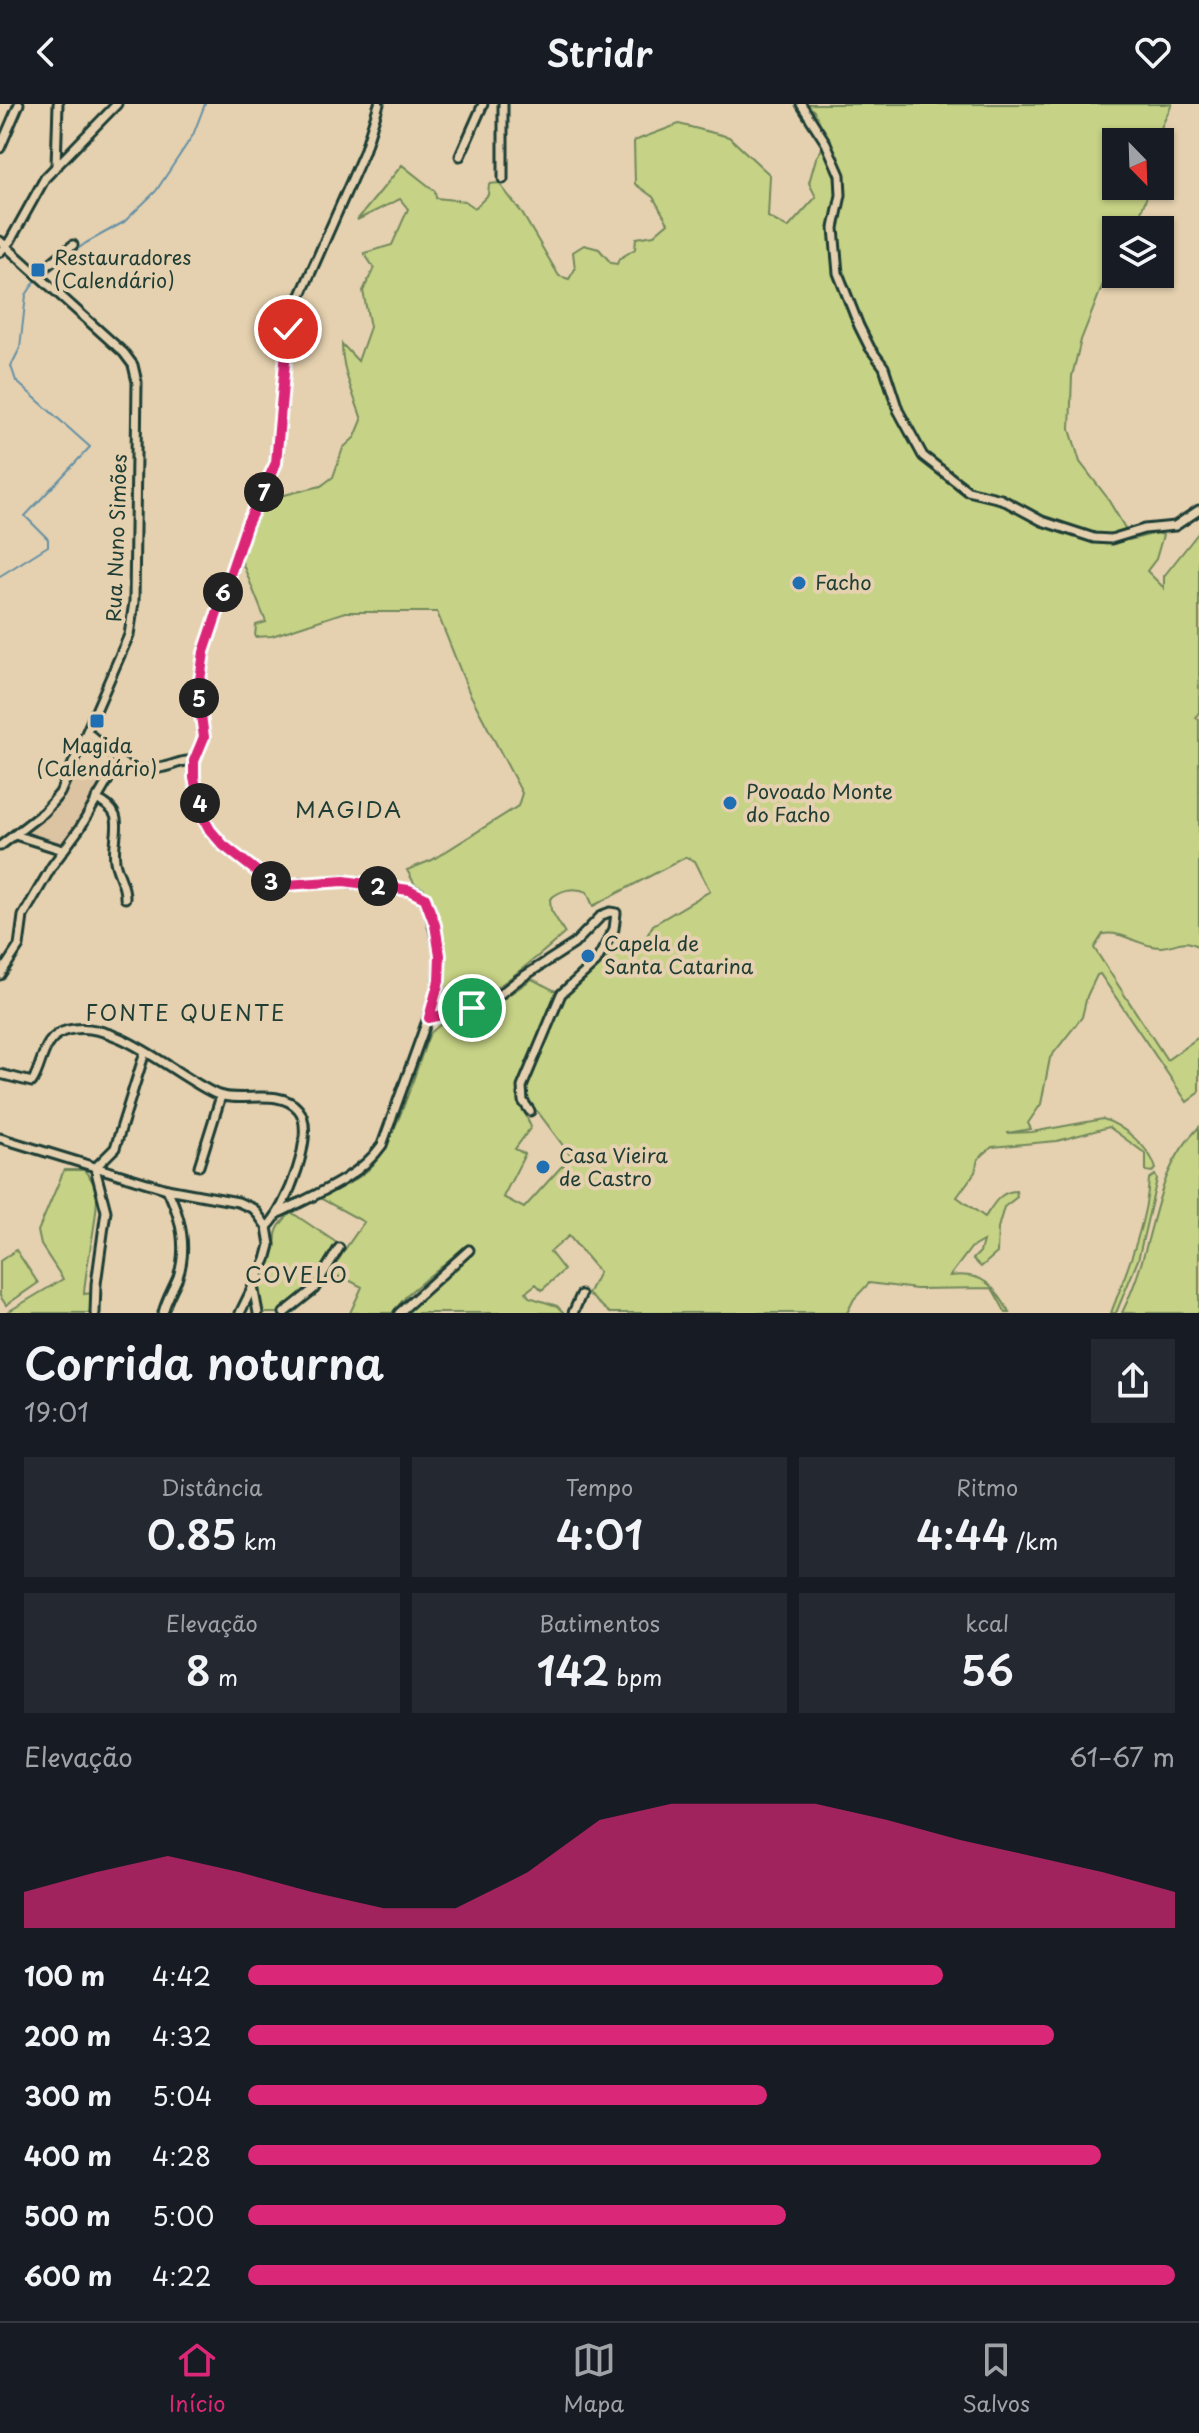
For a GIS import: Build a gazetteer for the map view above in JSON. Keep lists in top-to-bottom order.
{
  "streets": {
    "street": ["Rua Nuno Simões"]
  },
  "districts": ["MAGIDA", "FONTE QUENTE", "COVELO"],
  "places": {
    "transit": ["Restauradores (Calendário)", "Magida (Calendário)"],
    "other": [
      "Facho",
      "Povoado Monte do Facho",
      "Capela de Santa Catarina",
      "Casa Vieira de Castro"
    ]
  },
  "north": "bottom right",
  "page": {
    "header": "Stridr",
    "pins": [
      "7",
      "6",
      "5",
      "4",
      "3",
      "2"
    ],
    "heading": ["Corrida noturna", "19:01"],
    "stats": [
      ["Distância", "0.85 km"],
      ["Tempo", "4:01"],
      ["Ritmo", "4:44 /km"],
      ["Elevação", "8 m"],
      ["Batimentos", "142 bpm"],
      ["kcal", "56"]
    ],
    "chart": ["Elevação", "61–67 m"],
    "list": [
      {
        "name": "100 m",
        "note": "4:42"
      },
      {
        "name": "200 m",
        "note": "4:32"
      },
      {
        "name": "300 m",
        "note": "5:04"
      },
      {
        "name": "400 m",
        "note": "4:28"
      },
      {
        "name": "500 m",
        "note": "5:00"
      },
      {
        "name": "600 m",
        "note": "4:22"
      }
    ],
    "tabs": ["Início", "Mapa", "Salvos"]
  }
}
